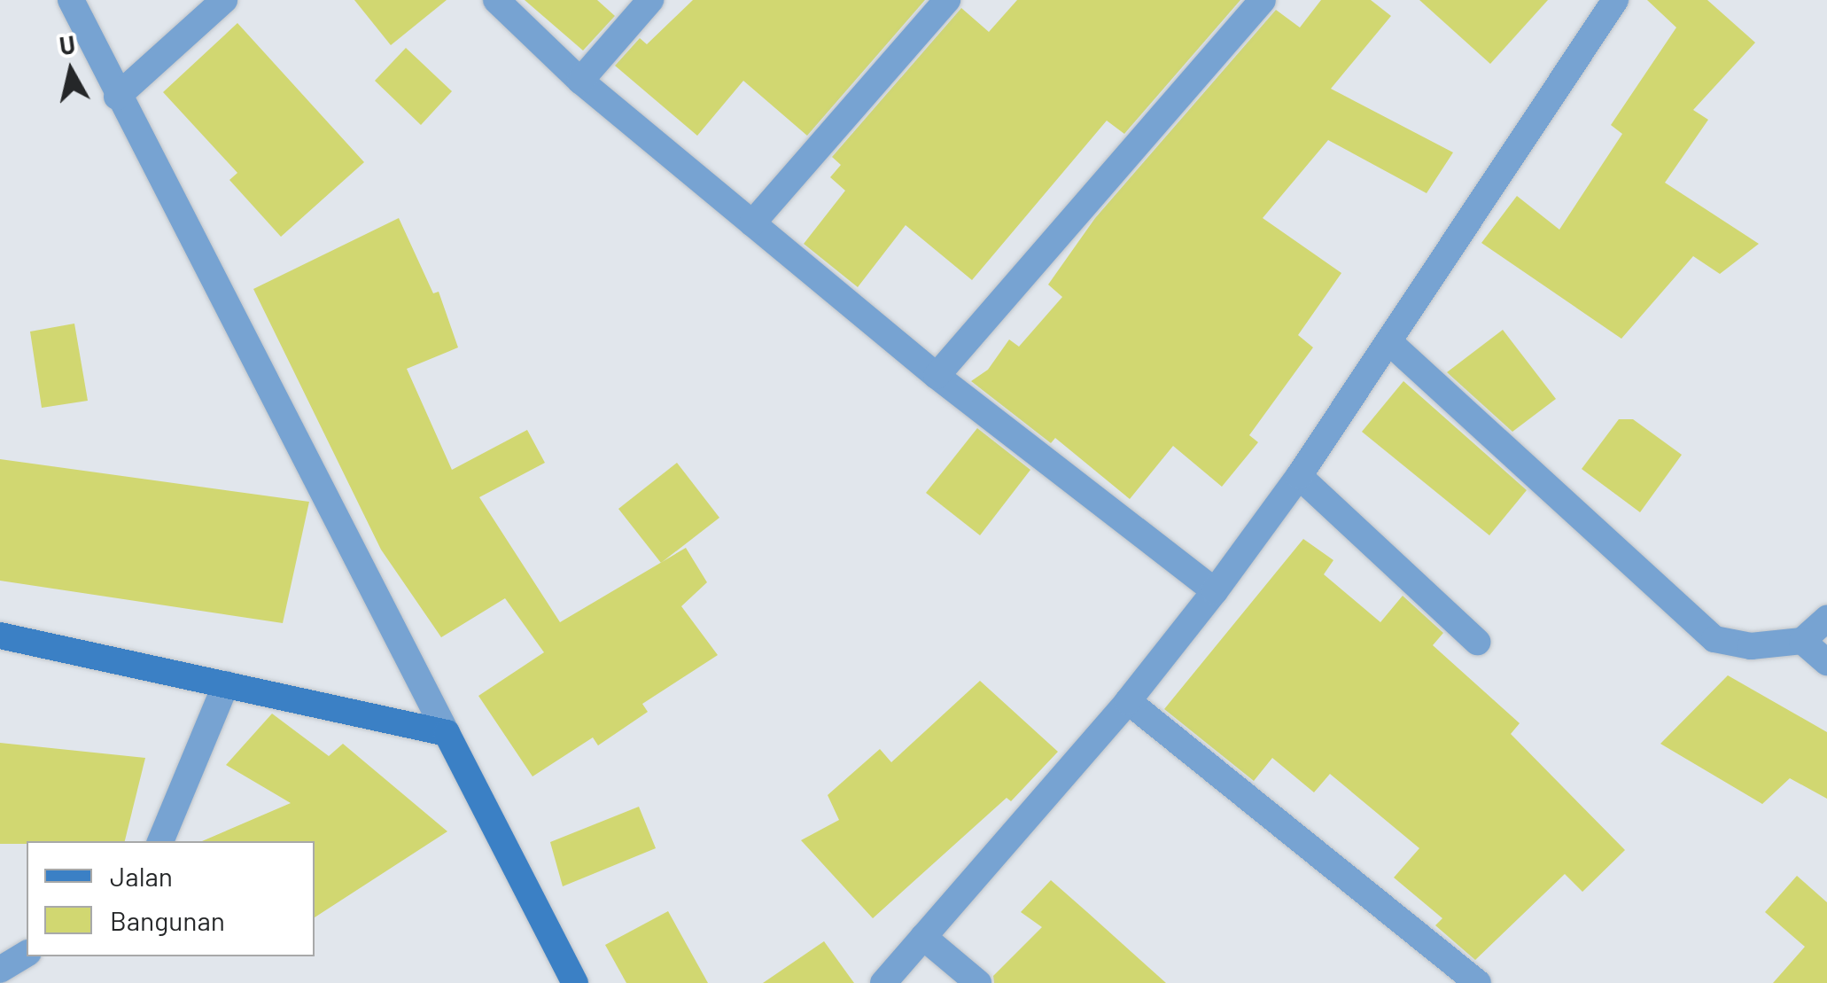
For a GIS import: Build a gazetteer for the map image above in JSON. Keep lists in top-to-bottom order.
{
  "legend": ["Jalan", "Bangunan"],
  "north": "top"
}
